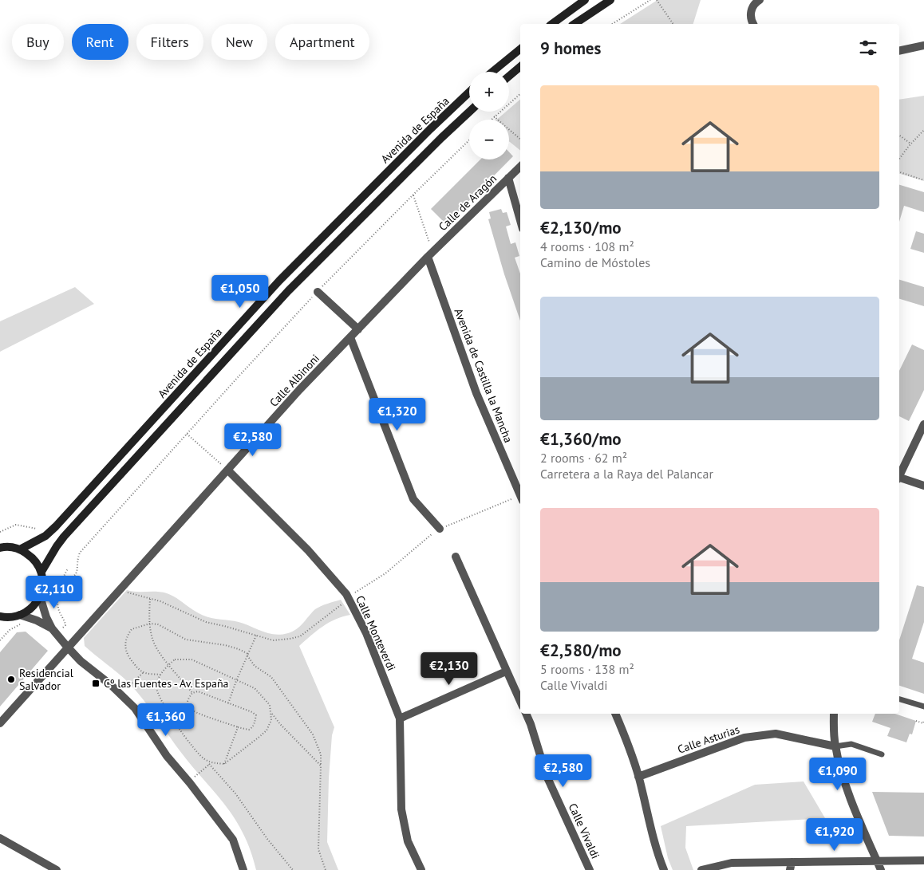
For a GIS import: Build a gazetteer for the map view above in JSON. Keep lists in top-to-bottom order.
{
  "streets": {
    "main road": ["Avenida de España"],
    "street": [
      "Calle de Aragón",
      "Avenida de Castilla la Mancha",
      "Calle Albinoni",
      "Calle Monteverdi",
      "Calle Asturias",
      "Calle Vivaldi"
    ]
  },
  "crossings": [
    ["Calle de Aragón", "Avenida de Castilla la Mancha"],
    ["Calle de Aragón", "Calle Albinoni"],
    ["Avenida de Castilla la Mancha", "Calle Albinoni"],
    ["Calle Albinoni", "Calle Monteverdi"]
  ],
  "places": {
    "other": ["Residencial Salvador"],
    "transit": ["Cº las Fuentes - Av. España"]
  },
  "page": {
    "chip": [
      "Buy",
      "Rent",
      "Filters",
      "New",
      "Apartment"
    ],
    "heading": "9 homes",
    "map_buttons": ["+", "−"],
    "list": [
      {
        "name": "€2,130/mo",
        "note": "4 rooms · 108 m² · Camino de Móstoles"
      },
      {
        "name": "€1,360/mo",
        "note": "2 rooms · 62 m² · Carretera a la Raya del Palancar"
      },
      {
        "name": "€2,580/mo",
        "note": "5 rooms · 138 m² · Calle Vivaldi"
      }
    ],
    "price": [
      "€1,050",
      "€1,320",
      "€2,580",
      "€2,110",
      "€2,130",
      "€1,360",
      "€2,580",
      "€1,090",
      "€1,920"
    ]
  }
}
